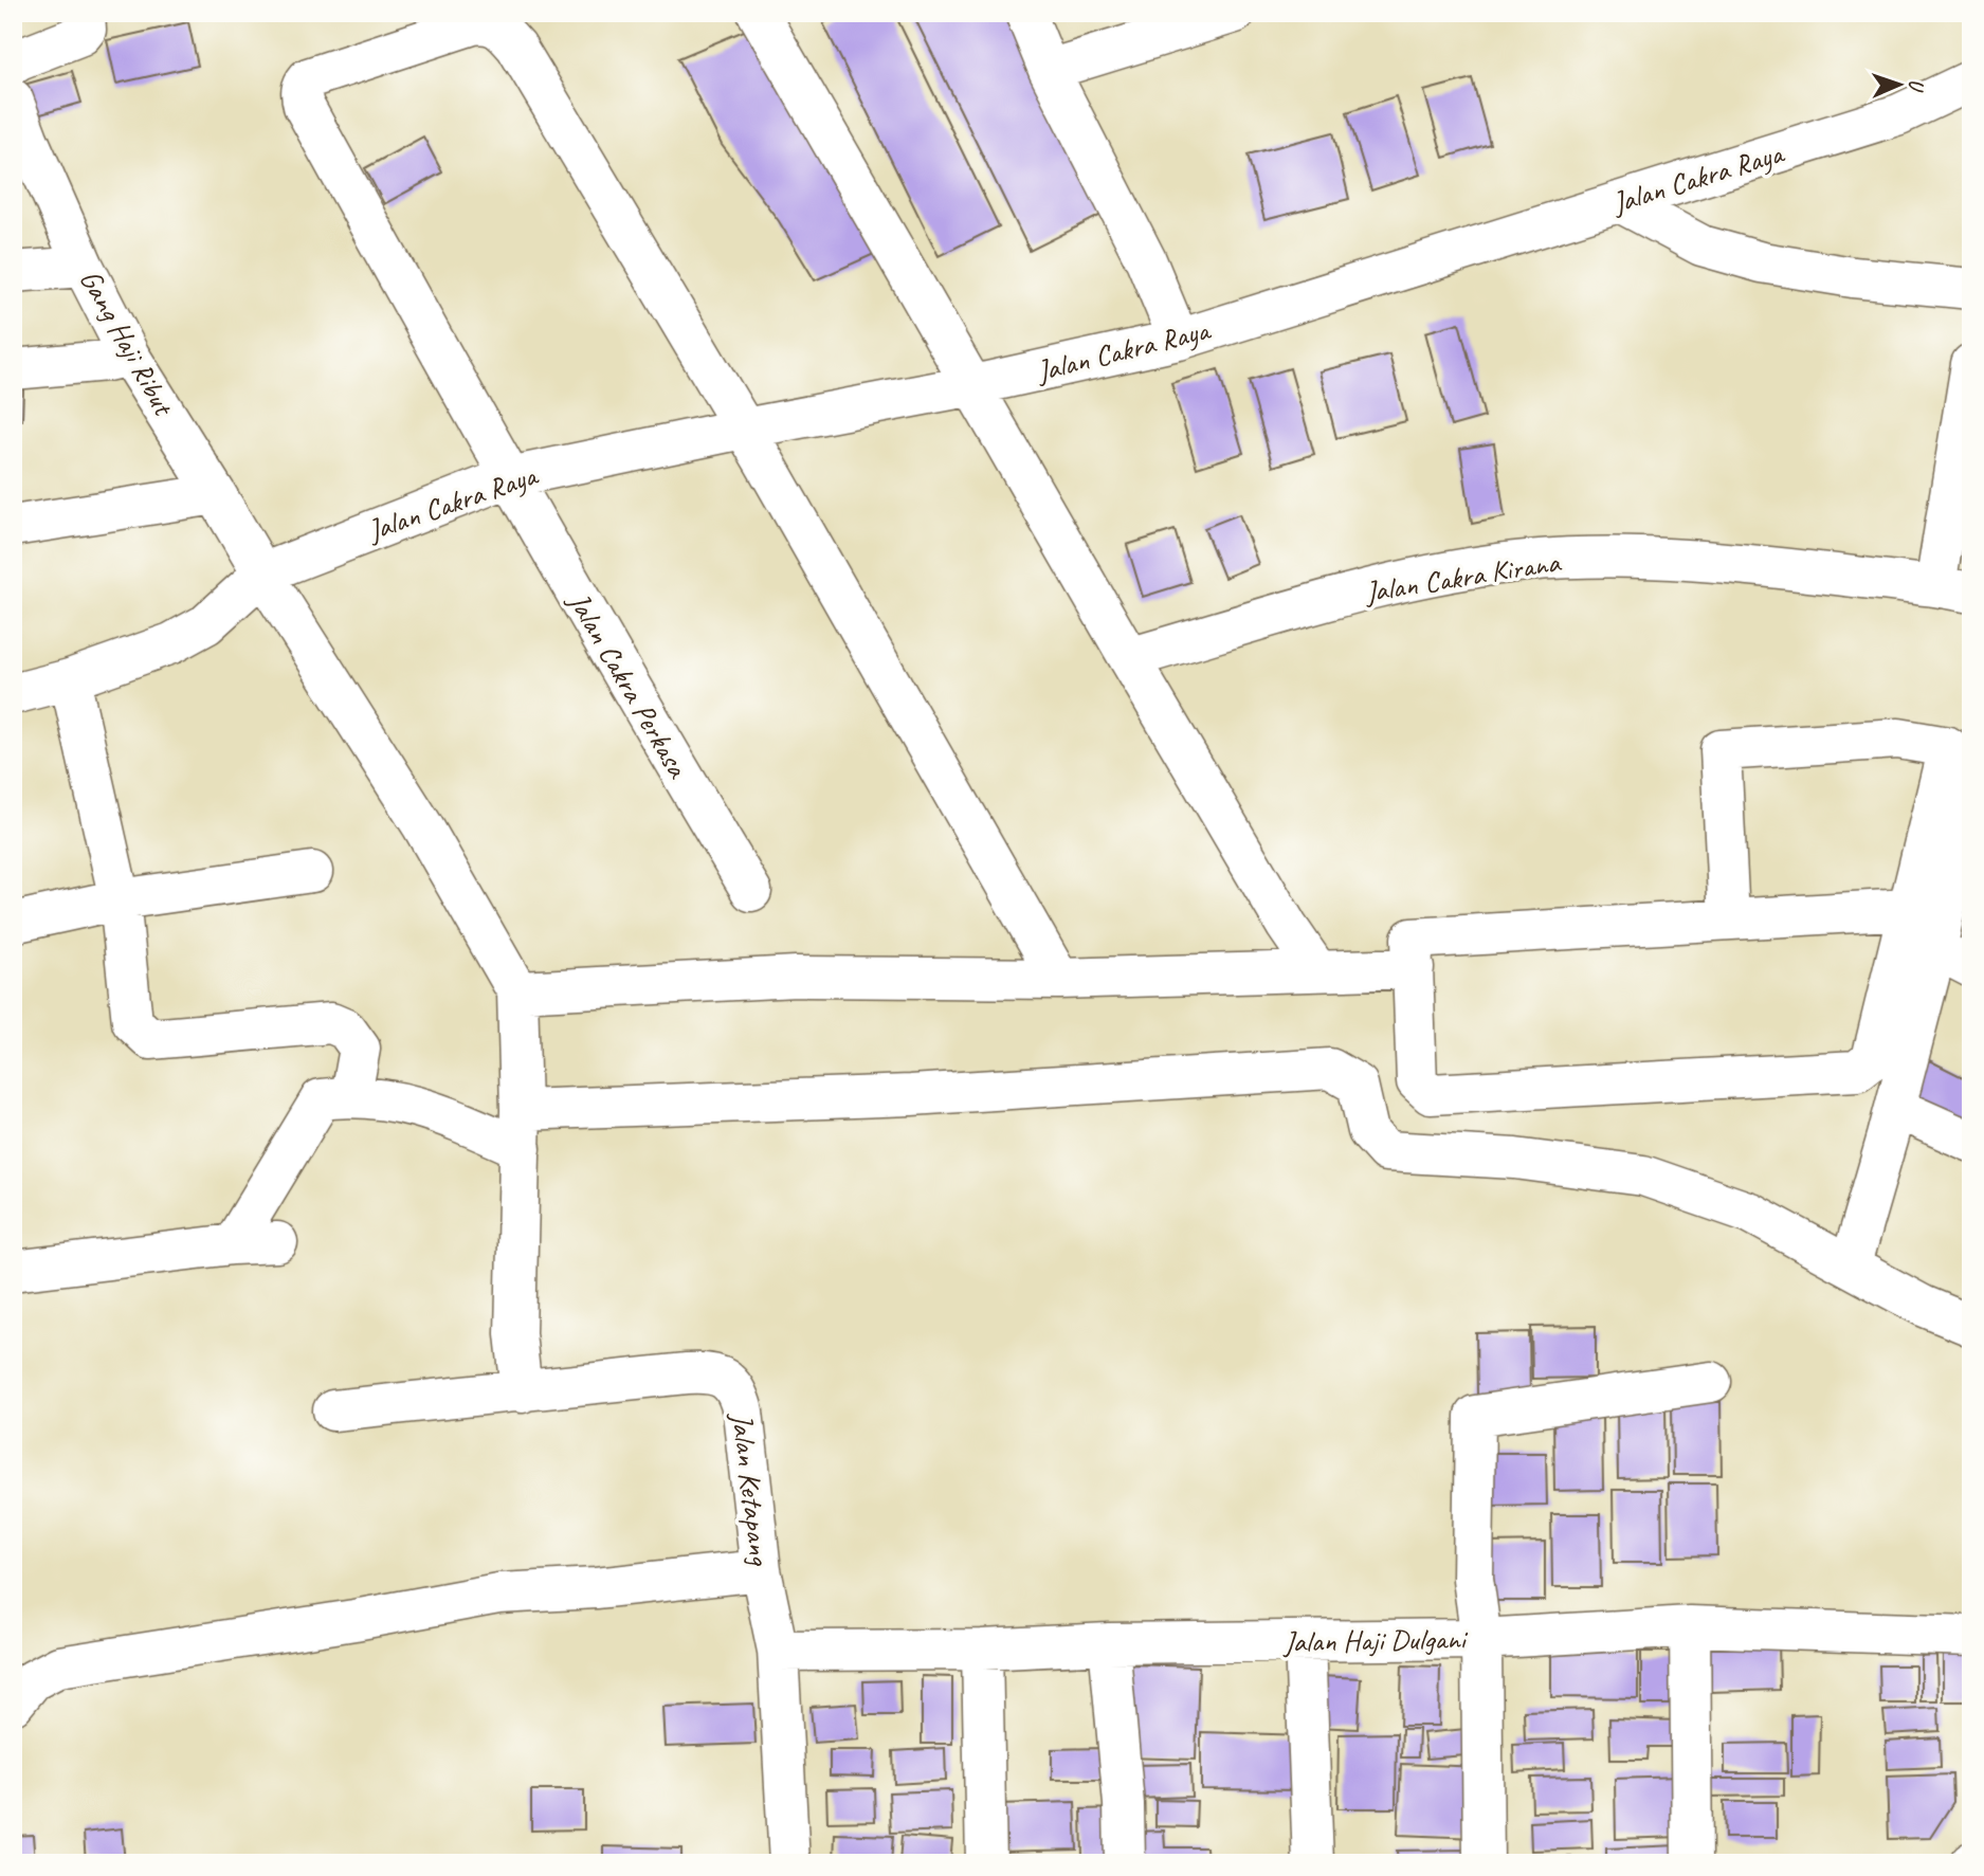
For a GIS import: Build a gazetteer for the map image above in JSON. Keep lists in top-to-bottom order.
{
  "streets": {
    "street": [
      "Jalan Cakra Raya",
      "Gang Haji Ribut",
      "Jalan Cakra Kirana",
      "Jalan Cakra Perkasa",
      "Jalan Ketapang",
      "Jalan Haji Dulgani"
    ]
  },
  "crossings": [
    ["Jalan Cakra Raya", "Gang Haji Ribut"],
    ["Jalan Cakra Raya", "Jalan Cakra Perkasa"],
    ["Jalan Ketapang", "Jalan Haji Dulgani"]
  ],
  "north": "right"
}
